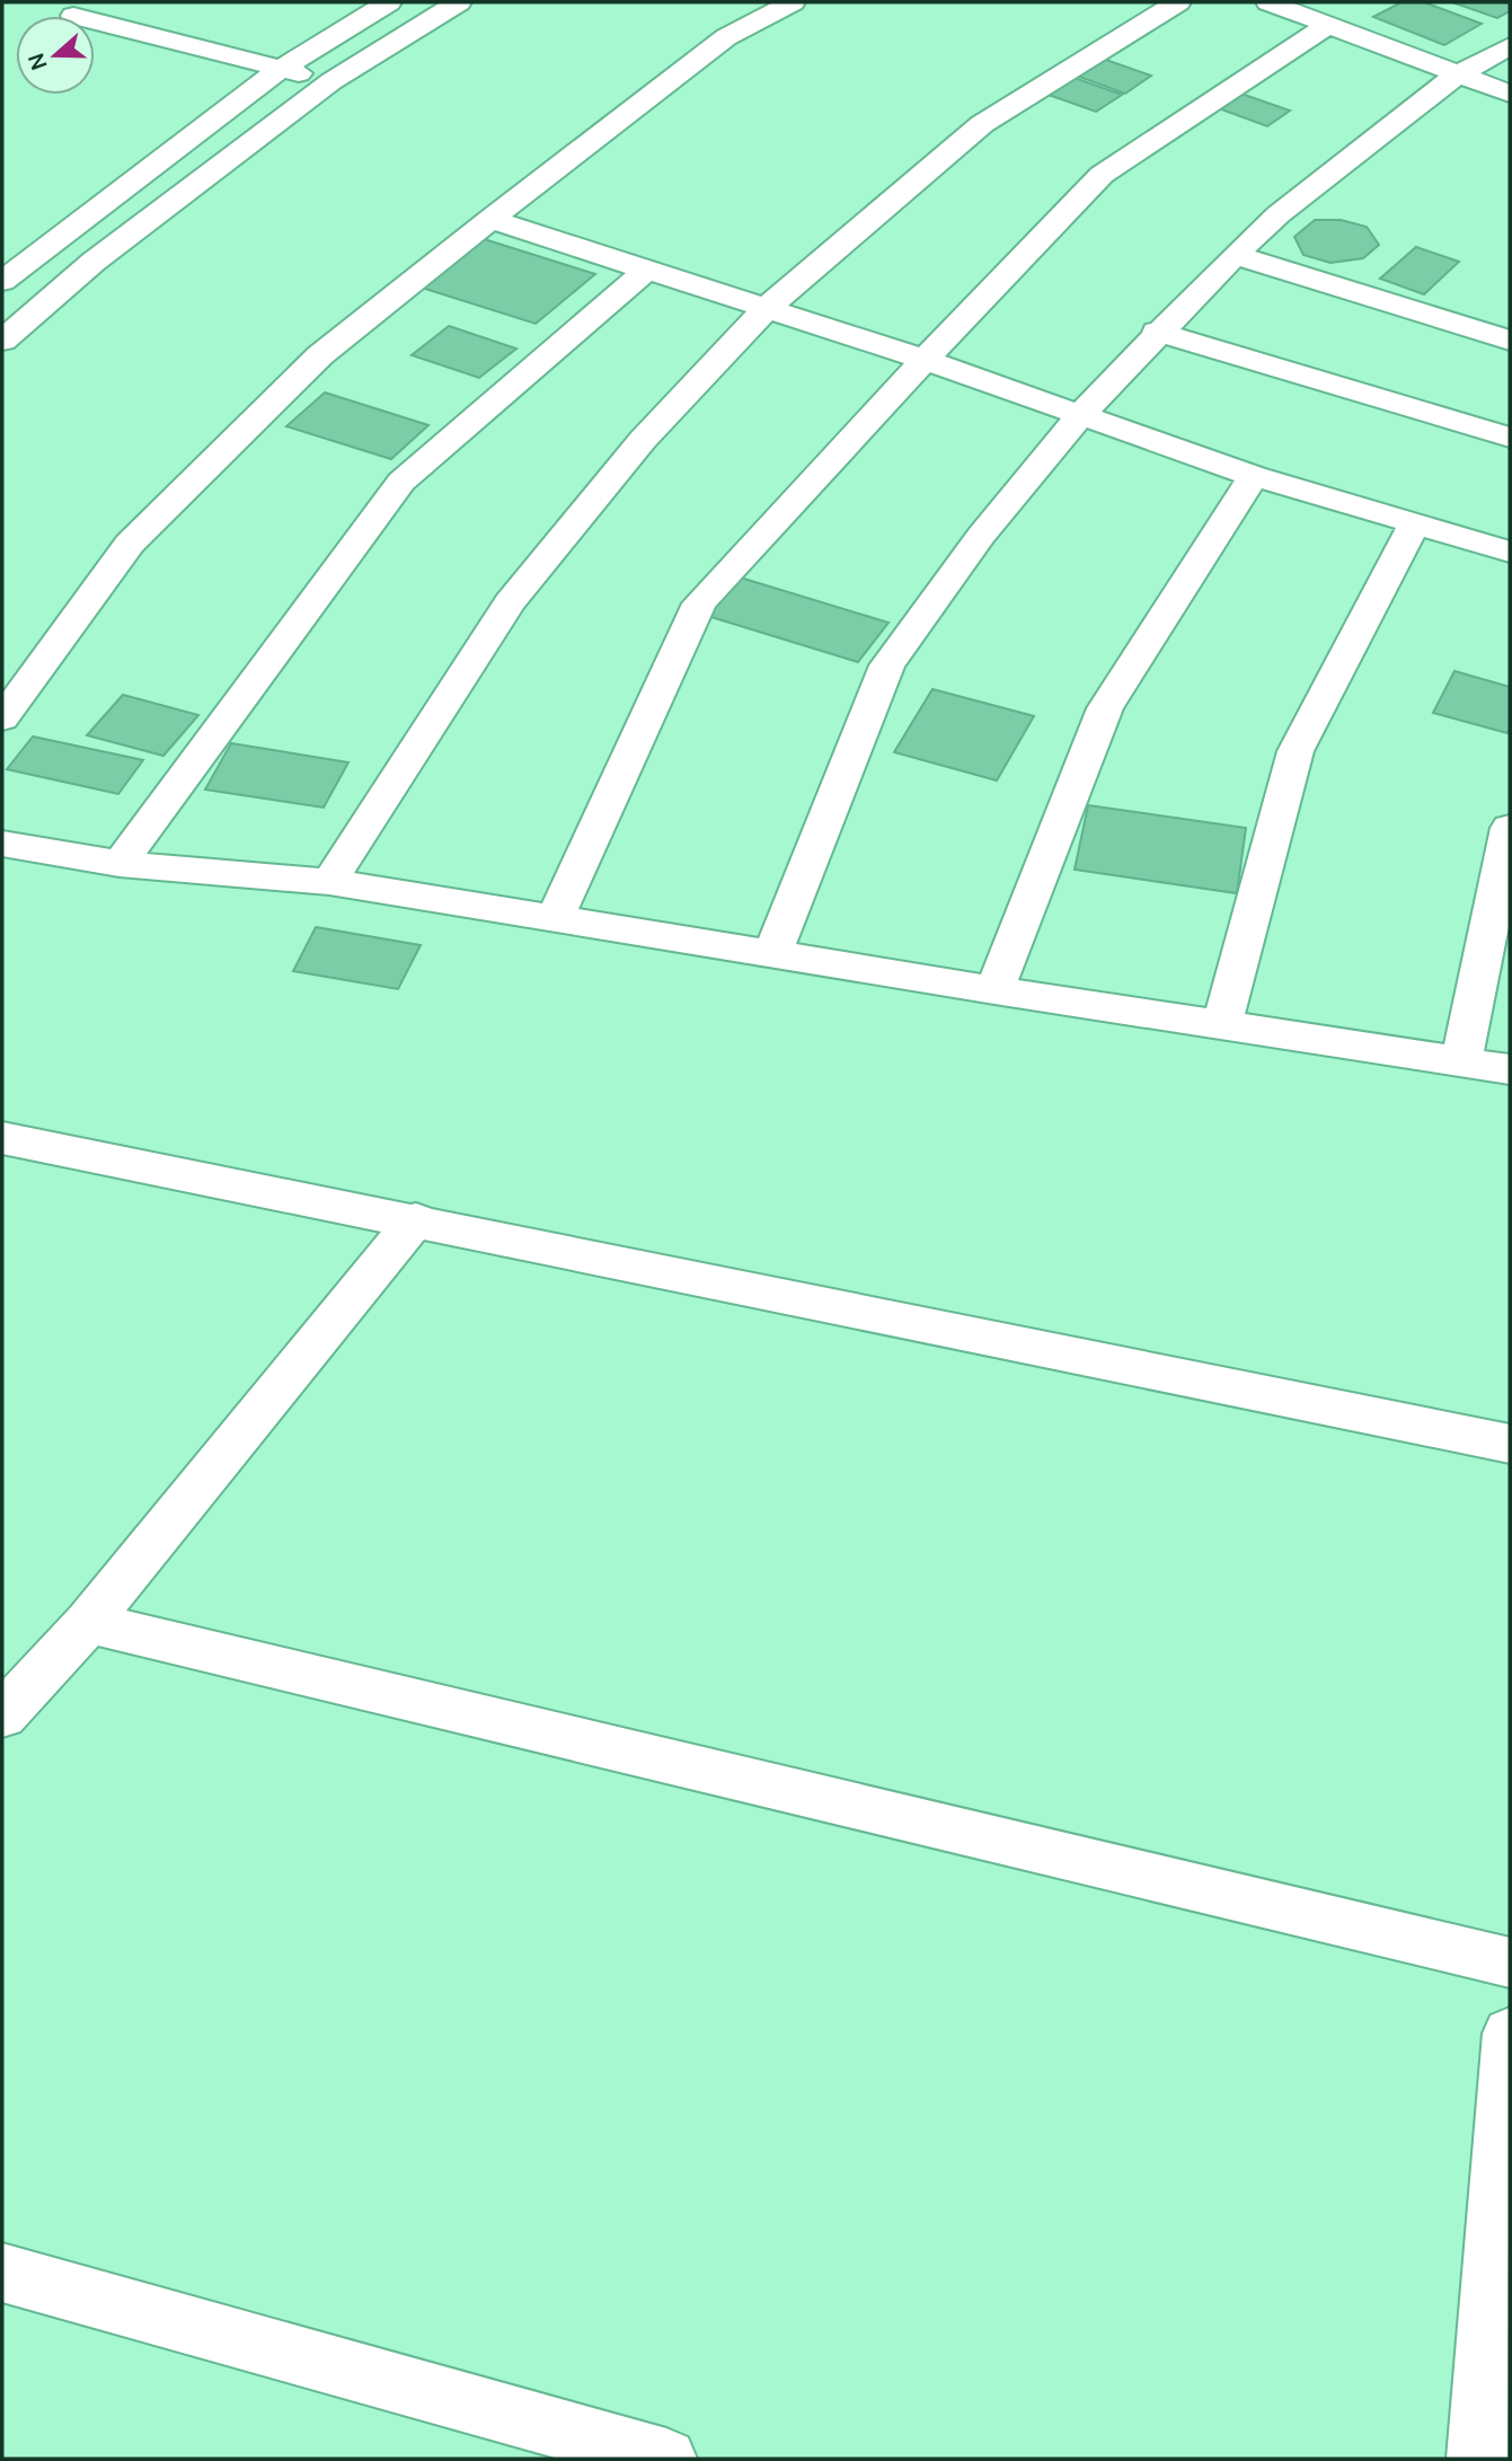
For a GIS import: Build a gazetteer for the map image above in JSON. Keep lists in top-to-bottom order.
{
  "north": "left"
}
